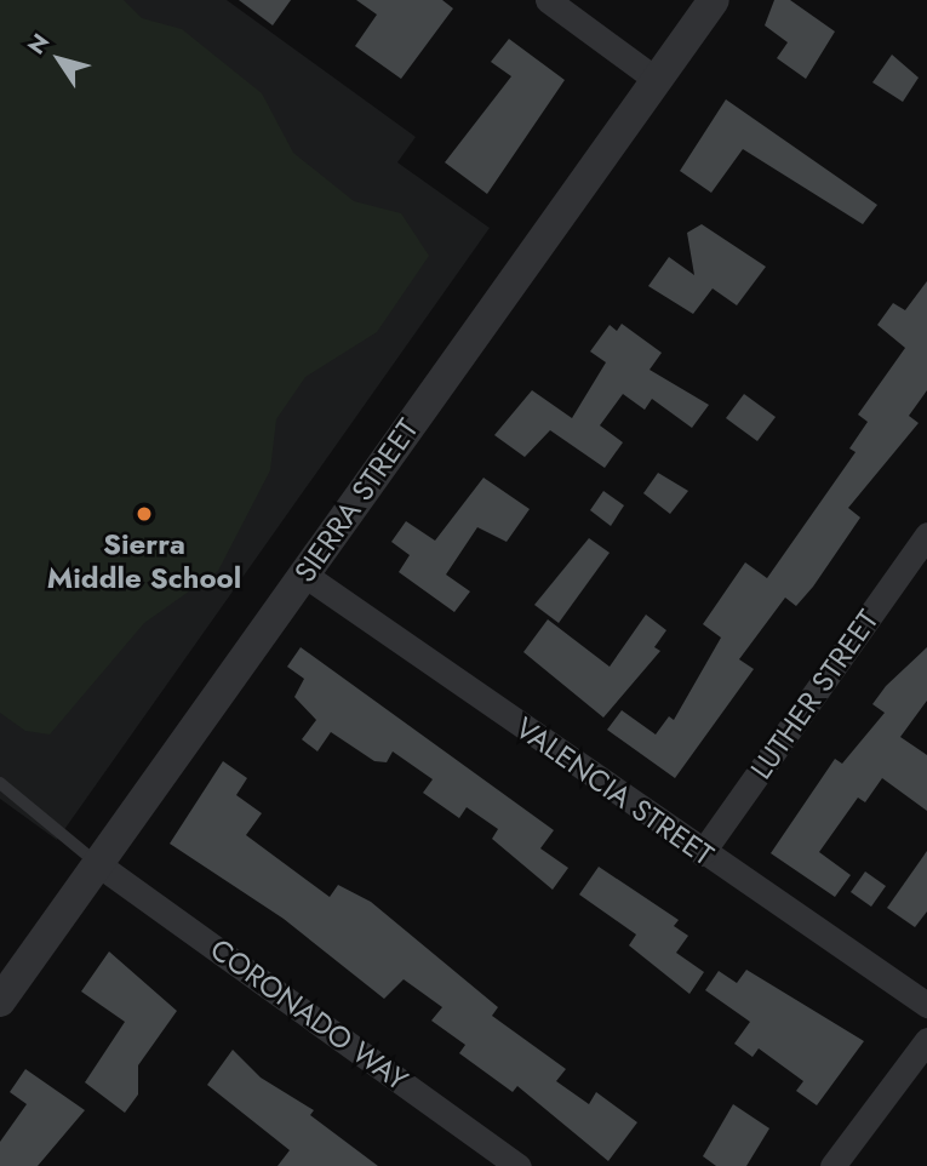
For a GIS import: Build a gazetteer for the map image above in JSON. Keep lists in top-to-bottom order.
{
  "streets": {
    "street": [
      "SIERRA STREET",
      "LUTHER STREET",
      "VALENCIA STREET",
      "CORONADO WAY"
    ]
  },
  "crossings": [
    ["SIERRA STREET", "VALENCIA STREET"],
    ["SIERRA STREET", "CORONADO WAY"],
    ["LUTHER STREET", "VALENCIA STREET"]
  ],
  "places": ["Sierra Middle School"],
  "north": "top left"
}
